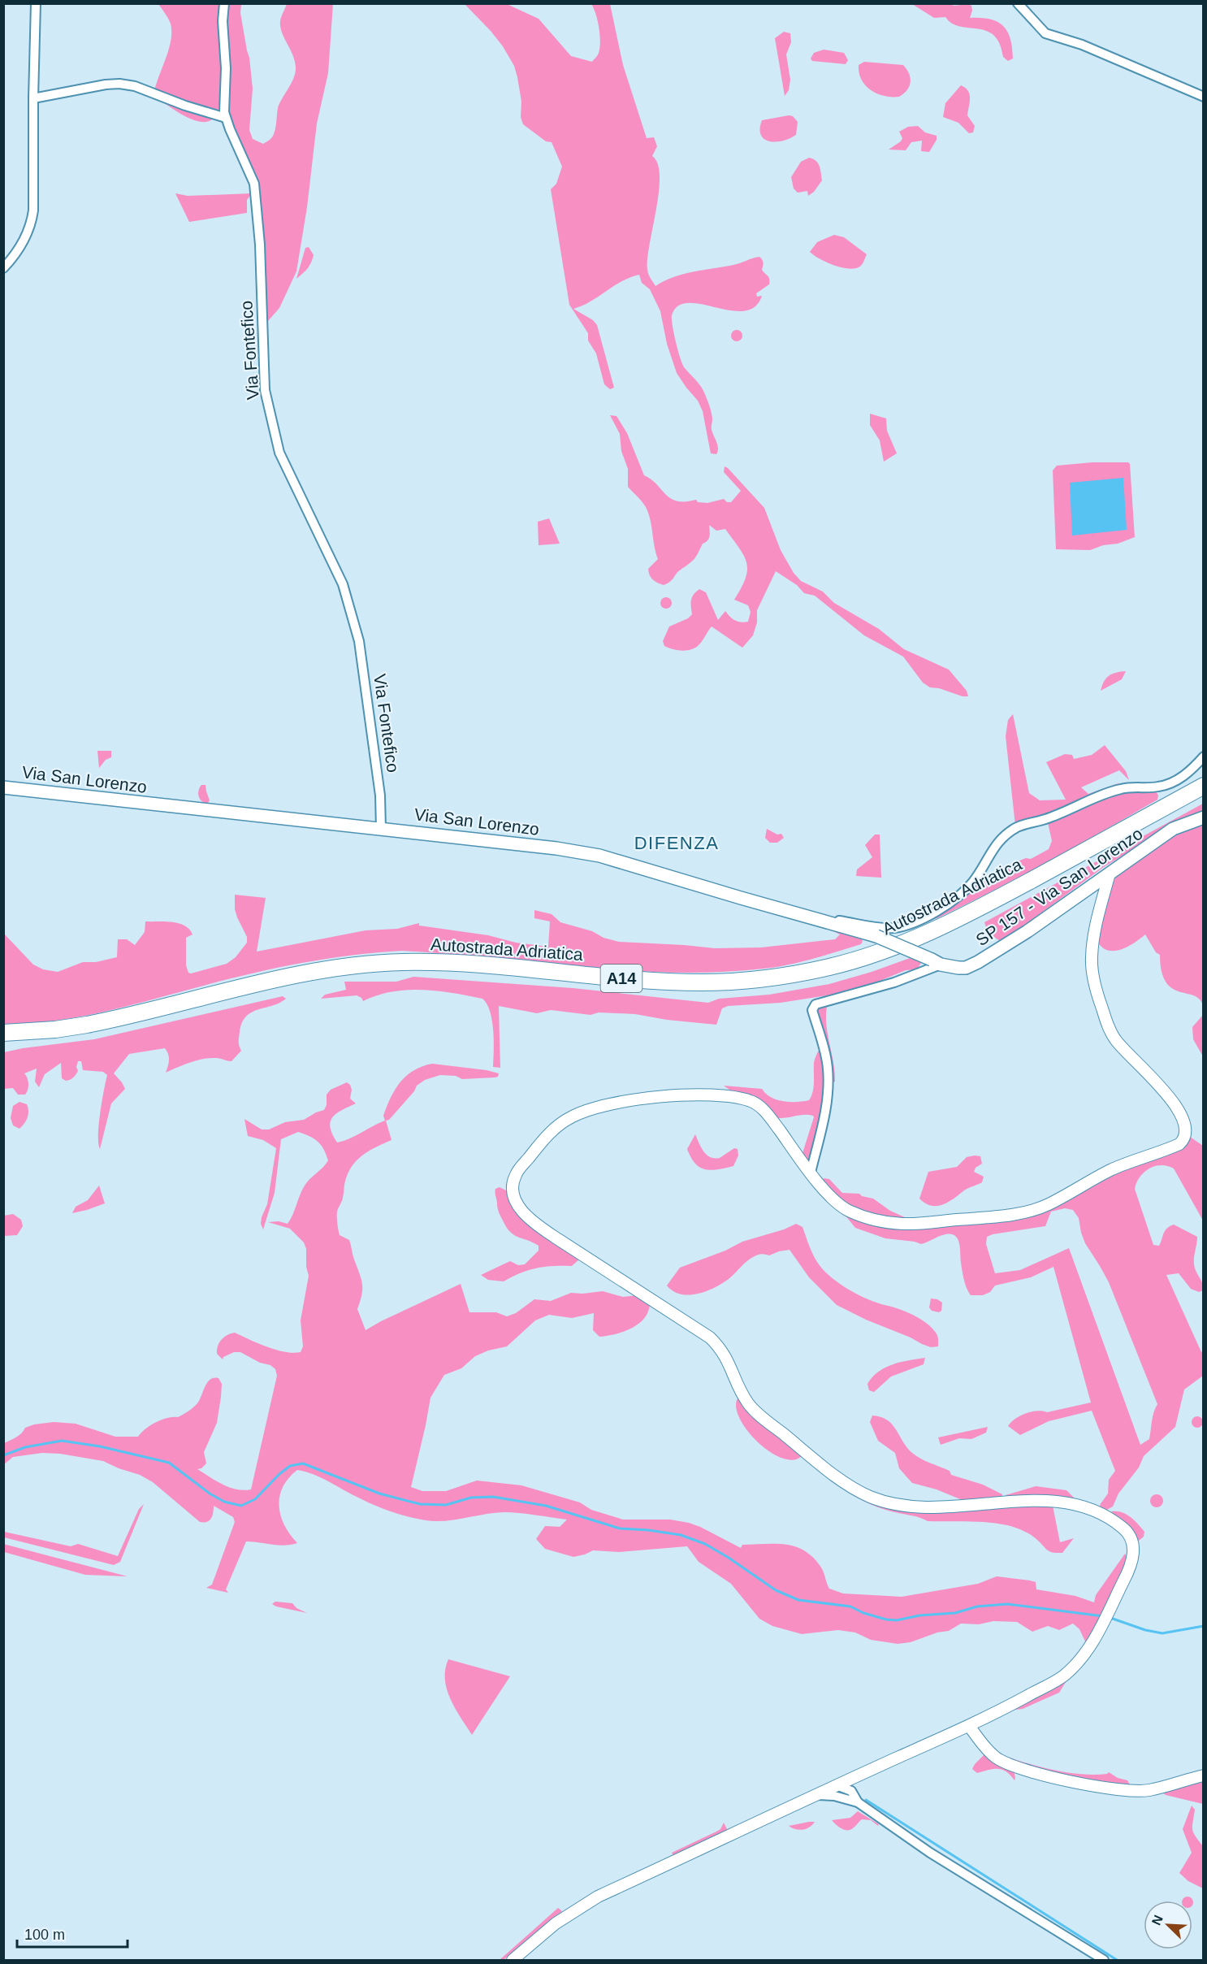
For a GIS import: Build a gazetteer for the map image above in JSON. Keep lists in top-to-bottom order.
{
  "streets": {
    "highway": ["Autostrada Adriatica", "A14"],
    "main road": ["Via San Lorenzo", "SP 157 - Via San Lorenzo"],
    "street": ["Via Fontefico"]
  },
  "crossings": [
    ["Via Fontefico", "Via San Lorenzo"],
    ["Via San Lorenzo", "SP 157 - Via San Lorenzo"]
  ],
  "districts": ["DIFENZA"],
  "scale_bar": "100 m",
  "north": "top left"
}
